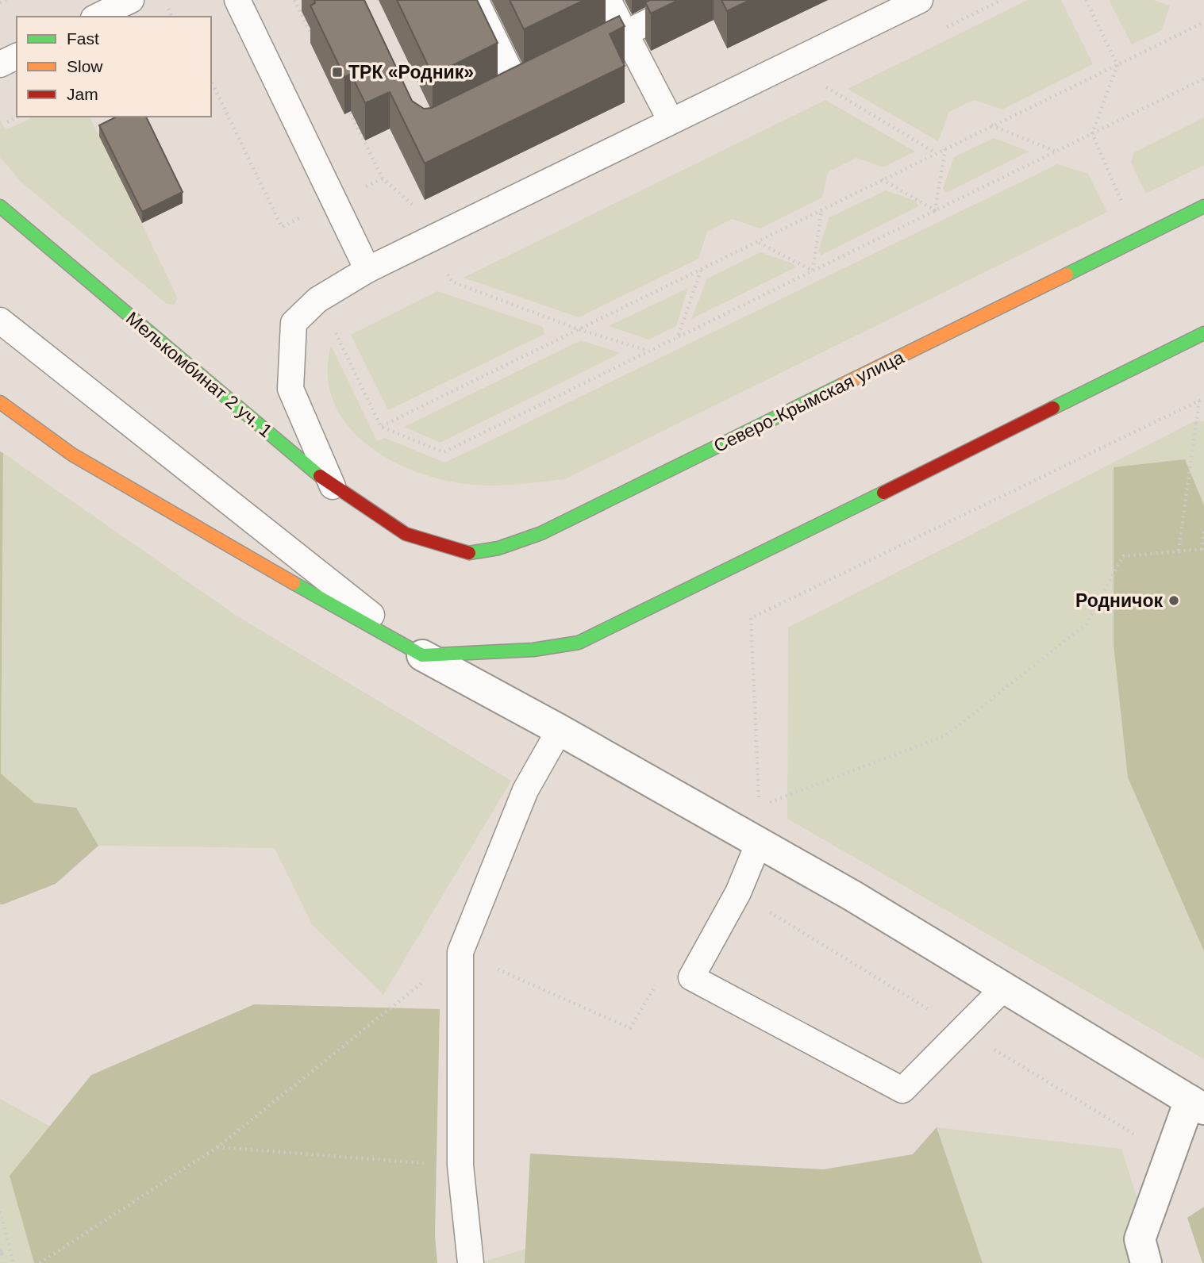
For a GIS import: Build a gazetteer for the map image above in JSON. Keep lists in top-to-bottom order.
{
  "streets": {
    "street": ["Мелькомбинат 2 уч. 1", "Северо-Крымская улица"]
  },
  "crossings": [
    ["Мелькомбинат 2 уч. 1", "Северо-Крымская улица"]
  ],
  "places": {
    "transit": ["ТРК «Родник»"],
    "other": ["Родничок"]
  },
  "legend": ["Fast", "Slow", "Jam"]
}
